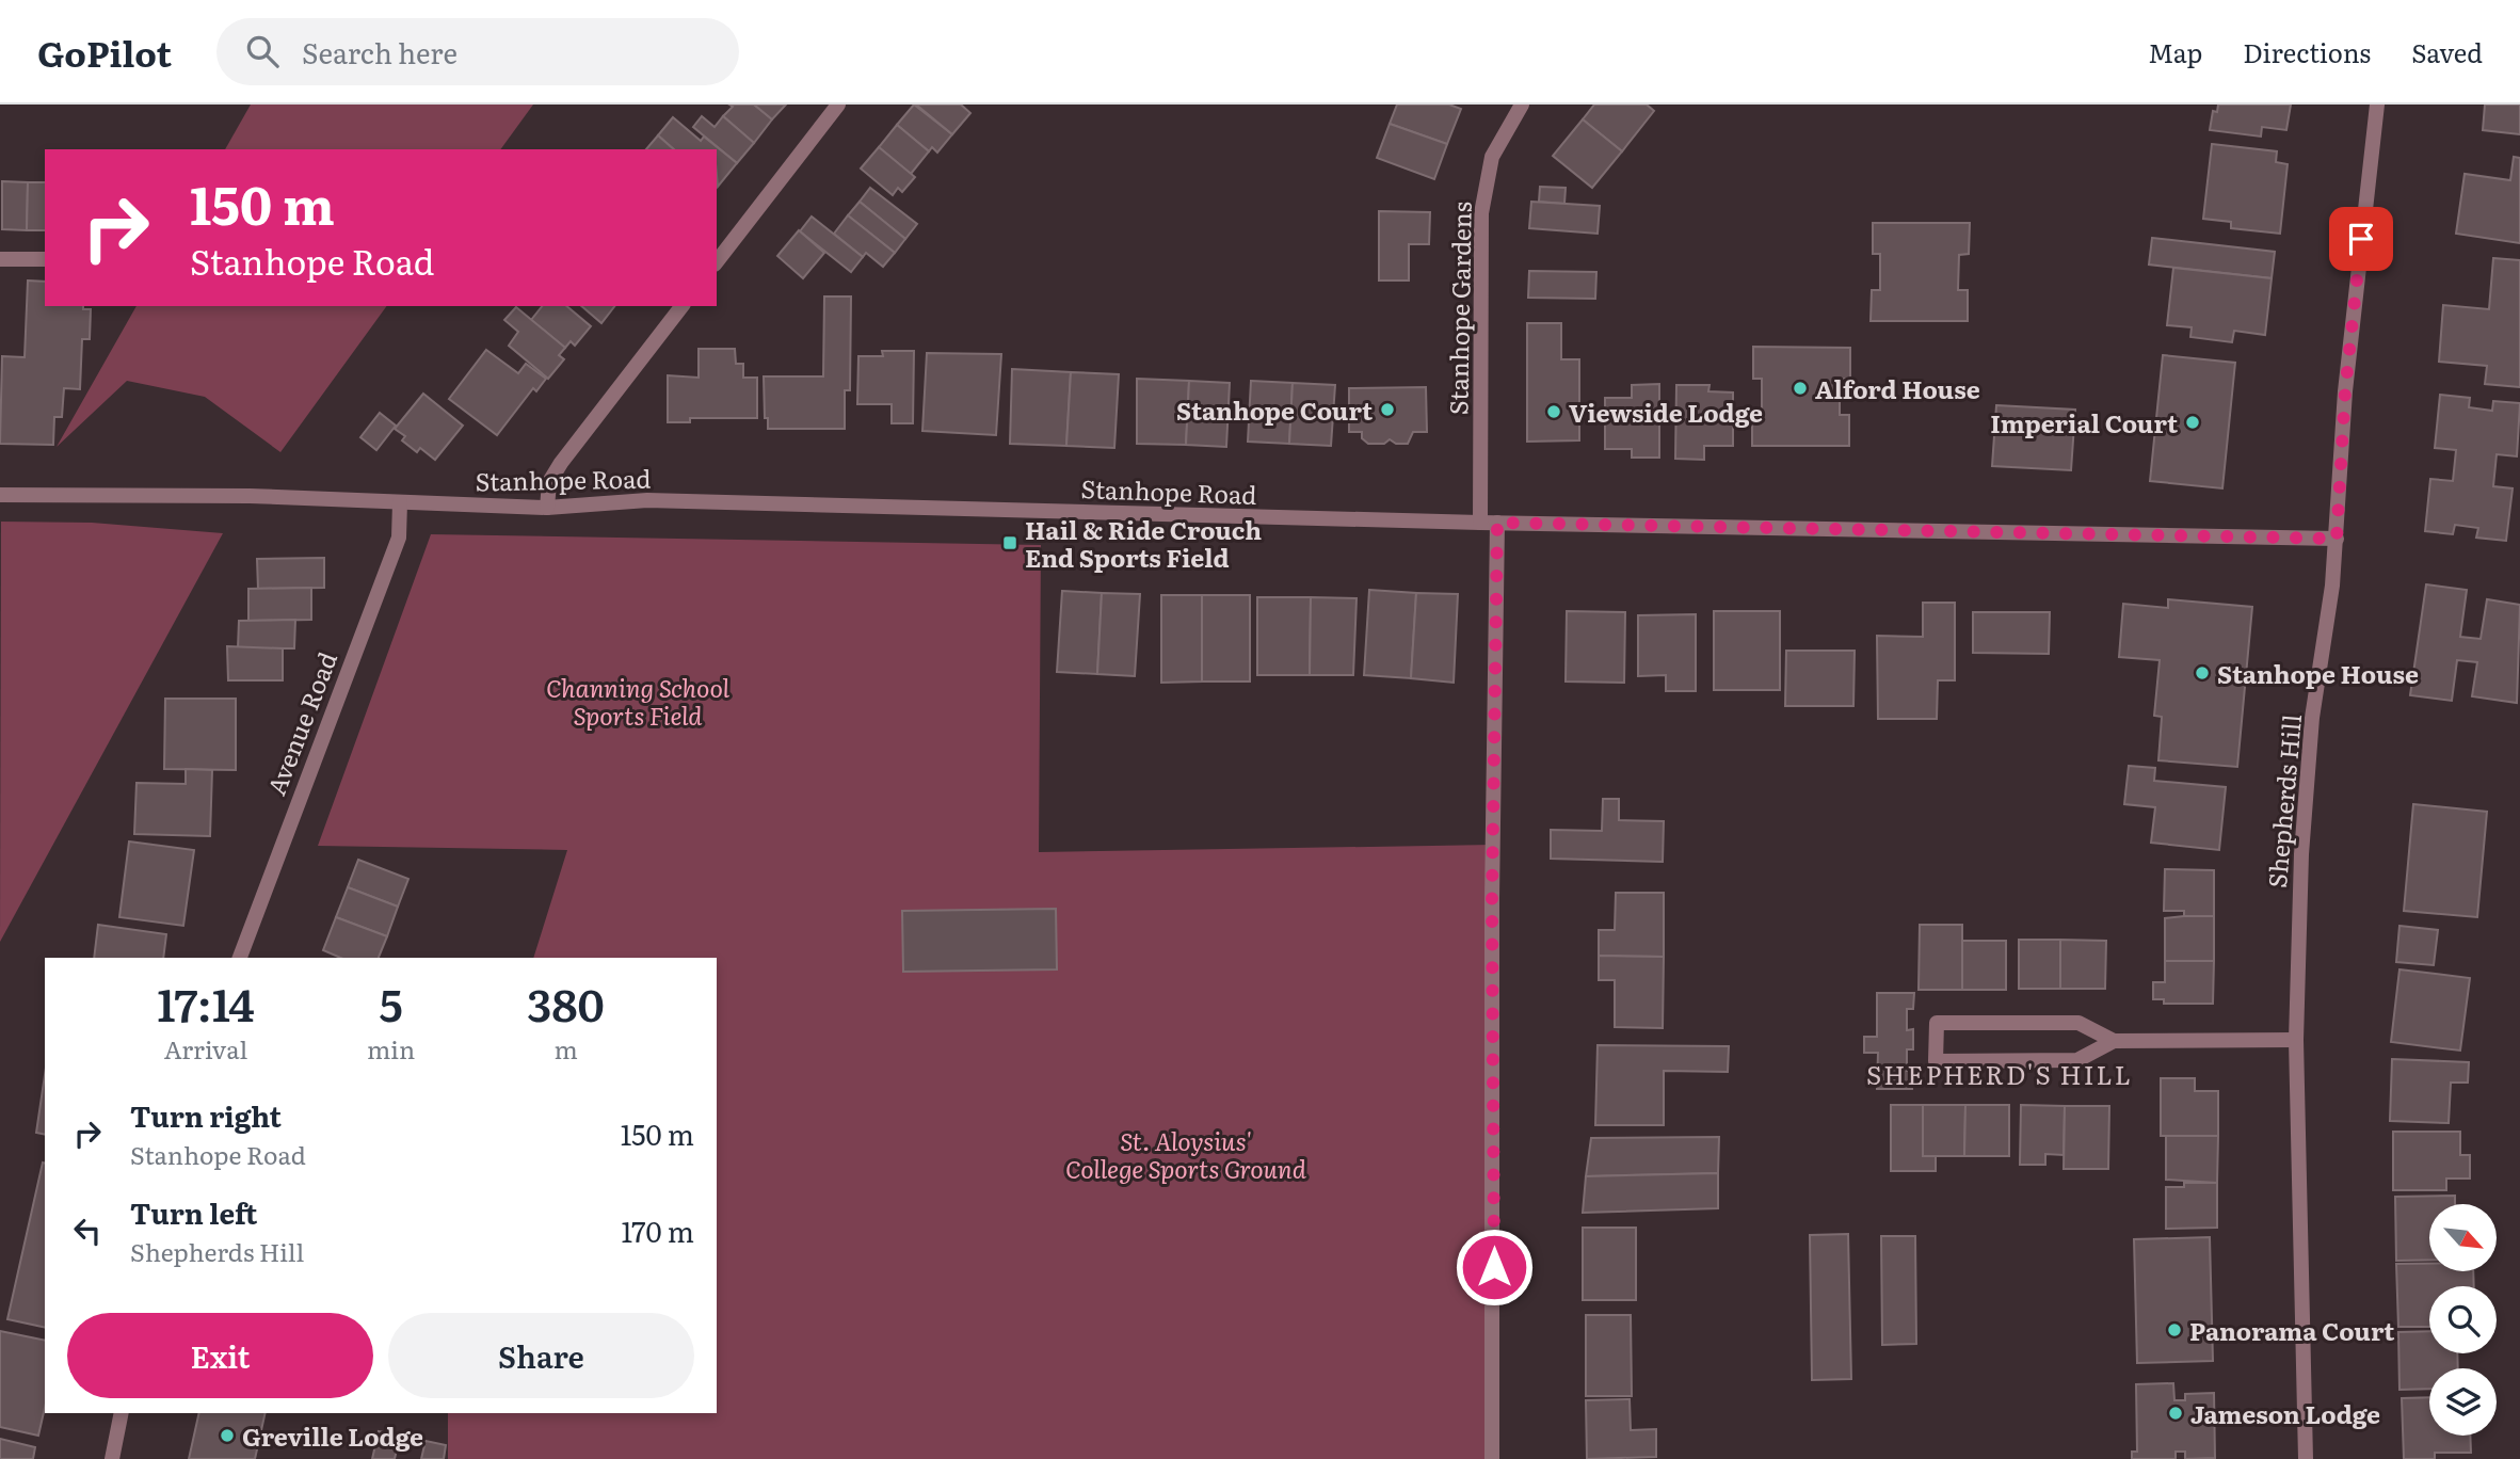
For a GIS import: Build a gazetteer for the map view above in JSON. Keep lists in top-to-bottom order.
{
  "streets": {
    "street": [
      "Stanhope Gardens",
      "Stanhope Road",
      "Avenue Road",
      "Shepherds Hill"
    ]
  },
  "crossings": [
    ["Stanhope Gardens", "Stanhope Road"],
    ["Stanhope Road", "Avenue Road"],
    ["Stanhope Road", "Shepherds Hill"]
  ],
  "districts": ["SHEPHERD'S HILL"],
  "parks": ["Channing School Sports Field", "St. Aloysius' College Sports Ground"],
  "places": {
    "other": [
      "Alford House",
      "Stanhope Court",
      "Viewside Lodge",
      "Imperial Court",
      "Stanhope House",
      "Panorama Court",
      "Jameson Lodge",
      "Greville Lodge"
    ],
    "transit": ["Hail & Ride Crouch End Sports Field"]
  },
  "north": "bottom right",
  "page": {
    "header": "GoPilot",
    "search": "Search here",
    "nav": ["Map", "Directions", "Saved"],
    "turn": ["150 m", "Stanhope Road"],
    "eta": [
      "17:14",
      "Arrival",
      "5",
      "min",
      "380",
      "m"
    ],
    "list": [
      {
        "name": "Turn right",
        "note": "Stanhope Road",
        "value": "150 m"
      },
      {
        "name": "Turn left",
        "note": "Shepherds Hill",
        "value": "170 m"
      }
    ],
    "buttons": ["Exit", "Share"]
  }
}
